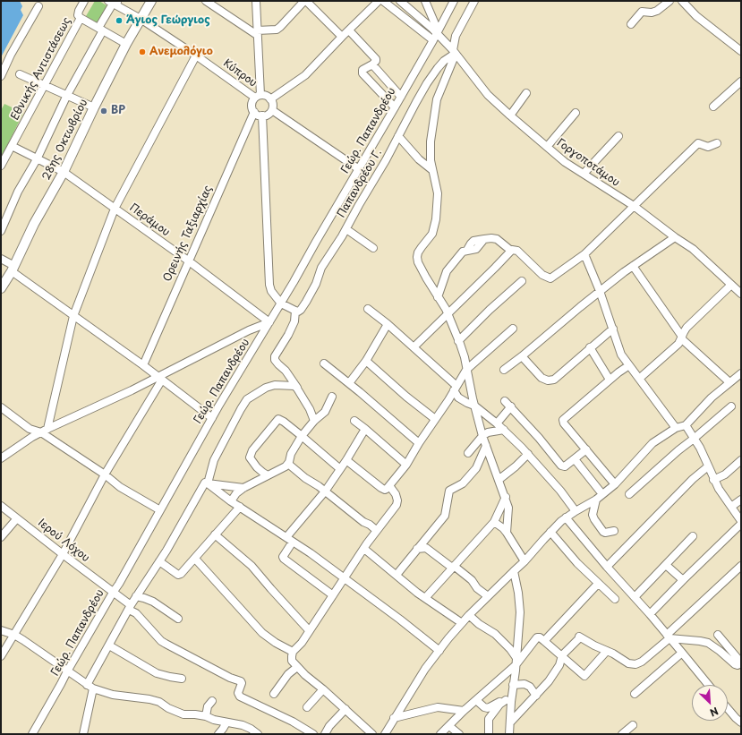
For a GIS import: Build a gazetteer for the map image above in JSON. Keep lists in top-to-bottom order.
{
  "streets": {
    "main road": ["28ης Οκτωβρίου"],
    "street": [
      "Εθνικής Αντιστάσεως",
      "Κύπρου",
      "Γεώρ. Παπανδρέου",
      "Γοργοποτάμου",
      "Παπανδρέου Γ.",
      "Περάμου",
      "Ορεινής Ταξιαρχίας",
      "Ιερού Λόχου"
    ]
  },
  "crossings": [
    ["Εθνικής Αντιστάσεως", "Περάμου"],
    ["Κύπρου", "28ης Οκτωβρίου"],
    ["Κύπρου", "Ορεινής Ταξιαρχίας"],
    ["Γεώρ. Παπανδρέου", "Γοργοποτάμου"],
    ["Γεώρ. Παπανδρέου", "Περάμου"],
    ["Γεώρ. Παπανδρέου", "Ιερού Λόχου"],
    ["28ης Οκτωβρίου", "Περάμου"],
    ["Γοργοποτάμου", "Παπανδρέου Γ."],
    ["Περάμου", "Ορεινής Ταξιαρχίας"]
  ],
  "places": ["Άγιος Γεώργιος", "Ανεμολόγιο", "BP"],
  "north": "bottom right"
}
